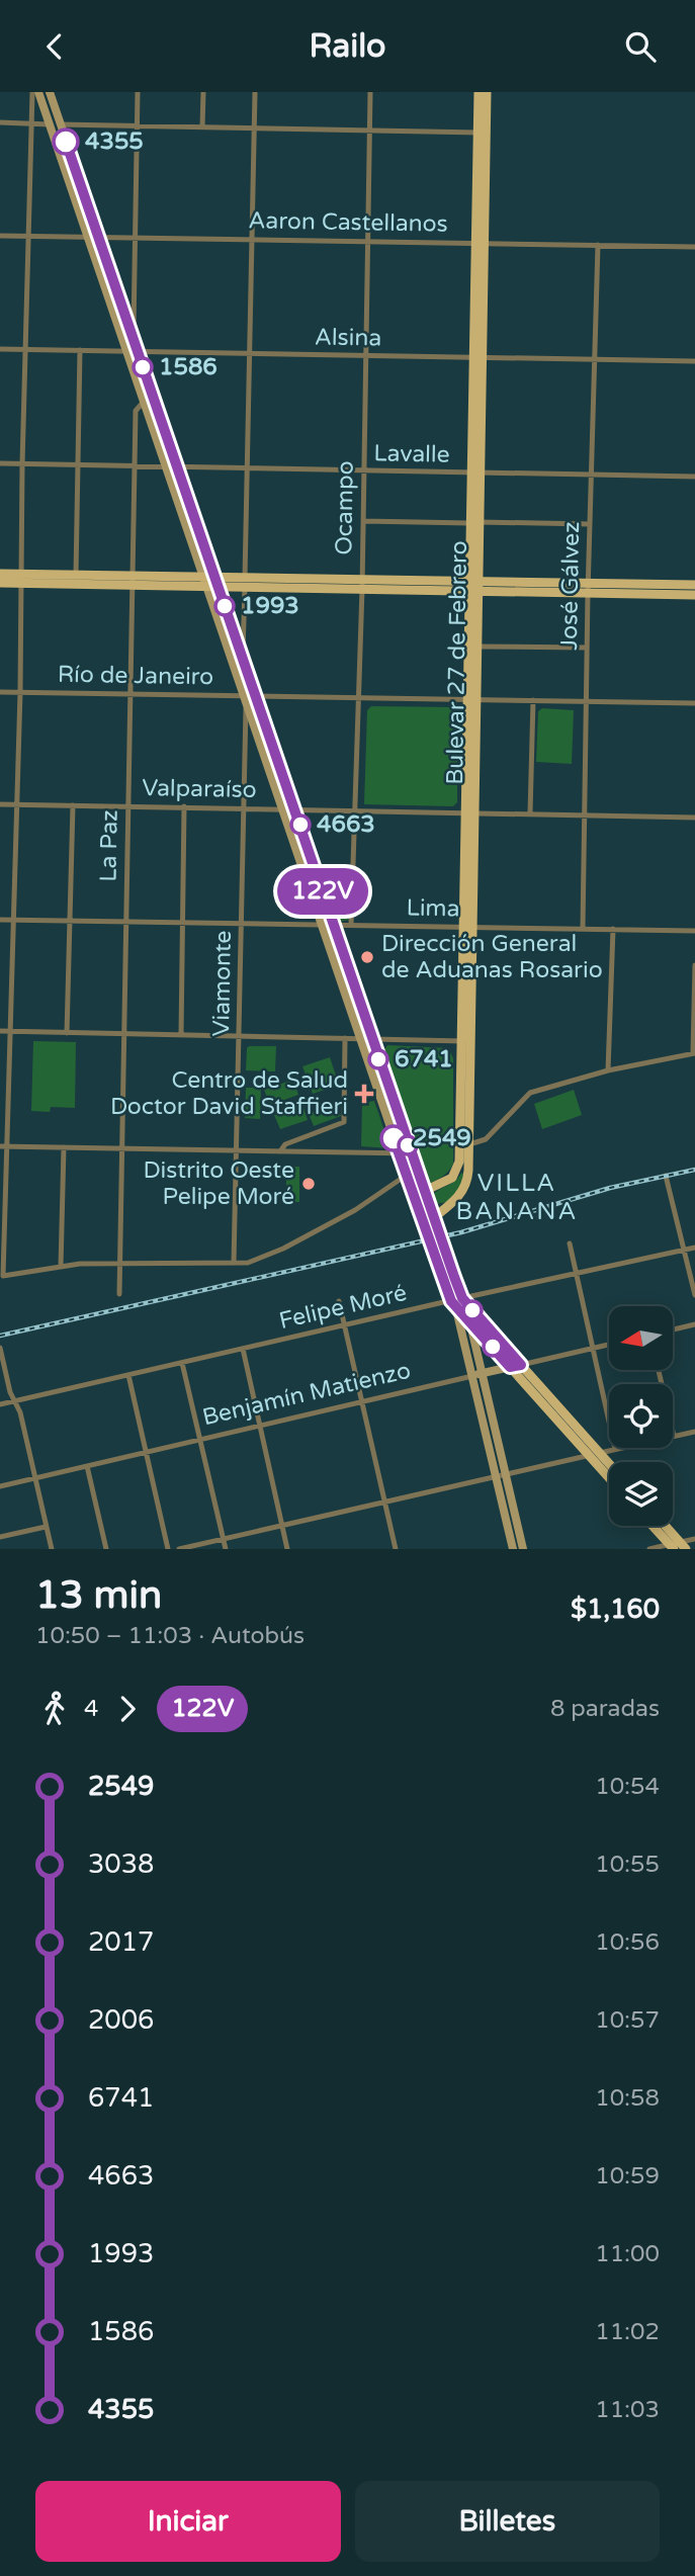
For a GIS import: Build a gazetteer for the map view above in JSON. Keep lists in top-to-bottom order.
{
  "streets": {
    "main road": ["Bulevar 27 de Febrero", "Benjamín Matienzo"],
    "street": [
      "Aaron Castellanos",
      "Alsina",
      "Lavalle",
      "Ocampo",
      "José Gálvez",
      "Río de Janeiro",
      "Valparaíso",
      "La Paz",
      "Lima",
      "Viamonte",
      "Felipe Moré"
    ]
  },
  "crossings": [
    ["Aaron Castellanos", "Ocampo"],
    ["Aaron Castellanos", "José Gálvez"],
    ["Aaron Castellanos", "Bulevar 27 de Febrero"],
    ["Alsina", "Ocampo"],
    ["Alsina", "José Gálvez"],
    ["Alsina", "Bulevar 27 de Febrero"],
    ["Lavalle", "Ocampo"],
    ["Lavalle", "José Gálvez"],
    ["Lavalle", "Bulevar 27 de Febrero"],
    ["Lavalle", "La Paz"],
    ["Ocampo", "Río de Janeiro"],
    ["Ocampo", "Valparaíso"],
    ["Ocampo", "Lima"],
    ["José Gálvez", "Río de Janeiro"],
    ["José Gálvez", "Valparaíso"],
    ["José Gálvez", "Lima"],
    ["Bulevar 27 de Febrero", "Río de Janeiro"],
    ["Bulevar 27 de Febrero", "Valparaíso"],
    ["Bulevar 27 de Febrero", "Lima"],
    ["Río de Janeiro", "La Paz"],
    ["Valparaíso", "La Paz"],
    ["Valparaíso", "Viamonte"],
    ["La Paz", "Lima"],
    ["Lima", "Viamonte"]
  ],
  "districts": ["VILLA BANANA"],
  "places": {
    "other": [
      "4355",
      "1586",
      "1993",
      "4663",
      "Dirección General de Aduanas Rosario",
      "6741",
      "2549",
      "Distrito Oeste Pelipe Moré"
    ],
    "health": ["Centro de Salud Doctor David Staffieri"]
  },
  "lines": ["bus line 122V"],
  "north": "left",
  "page": {
    "header": "Railo",
    "on_map": "122V",
    "heading": ["13 min", "10:50 – 11:03 · Autobús", "$1,160"],
    "legs": ["4", "122V", "8 paradas"],
    "list": [
      {
        "name": "2549",
        "value": "10:54"
      },
      {
        "name": "3038",
        "value": "10:55"
      },
      {
        "name": "2017",
        "value": "10:56"
      },
      {
        "name": "2006",
        "value": "10:57"
      },
      {
        "name": "6741",
        "value": "10:58"
      },
      {
        "name": "4663",
        "value": "10:59"
      },
      {
        "name": "1993",
        "value": "11:00"
      },
      {
        "name": "1586",
        "value": "11:02"
      },
      {
        "name": "4355",
        "value": "11:03"
      }
    ],
    "buttons": ["Iniciar", "Billetes"]
  }
}
